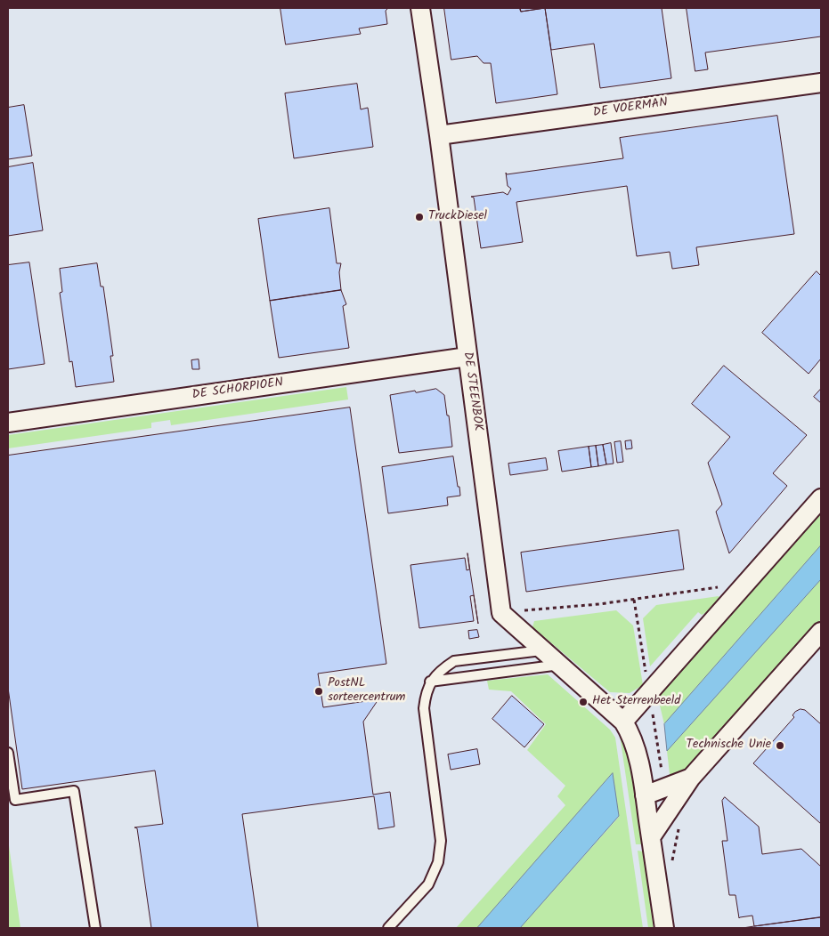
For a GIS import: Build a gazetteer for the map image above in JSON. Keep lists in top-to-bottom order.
{
  "streets": {
    "street": ["DE VOERMAN", "DE SCHORPIOEN", "DE STEENBOK"]
  },
  "crossings": [
    ["DE VOERMAN", "DE STEENBOK"],
    ["DE SCHORPIOEN", "DE STEENBOK"]
  ],
  "places": [
    "TruckDiesel",
    "PostNL sorteercentrum",
    "Het Sterrenbeeld",
    "Technische Unie"
  ]
}
